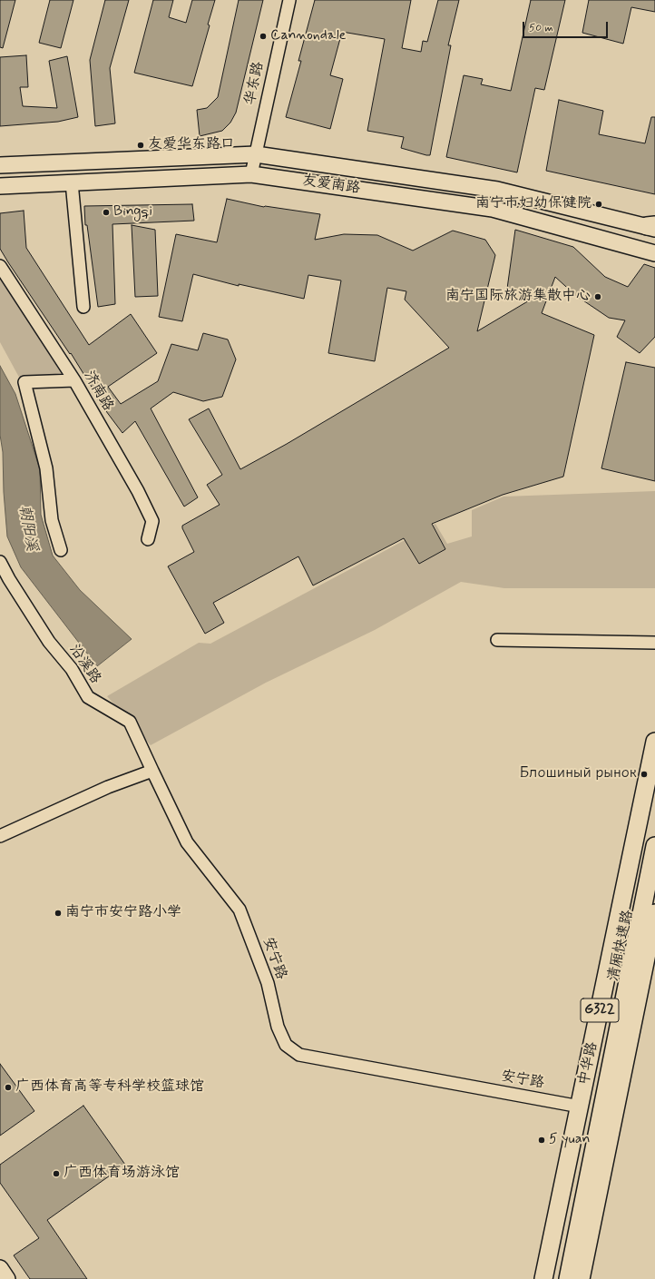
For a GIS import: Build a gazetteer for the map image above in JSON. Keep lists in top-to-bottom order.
{
  "streets": {
    "highway": ["清厢快速路", "G322", "中华路"],
    "main road": ["友爱南路"],
    "street": [
      "华东路",
      "济南路",
      "沿溪路",
      "安宁路"
    ]
  },
  "crossings": [
    ["华东路", "友爱南路"],
    ["沿溪路", "安宁路"],
    ["安宁路", "中华路"]
  ],
  "water": ["朝阳溪"],
  "places": [
    "Cannondale",
    "友爱华东路口",
    "南宁市妇幼保健院",
    "Bingqi",
    "南宁国际旅游集散中心",
    "Блошиный рынок",
    "南宁市安宁路小学",
    "广西体育高等专科学校篮球馆",
    "5 yuan",
    "广西体育场游泳馆"
  ],
  "scale_bar": "50 m"
}
